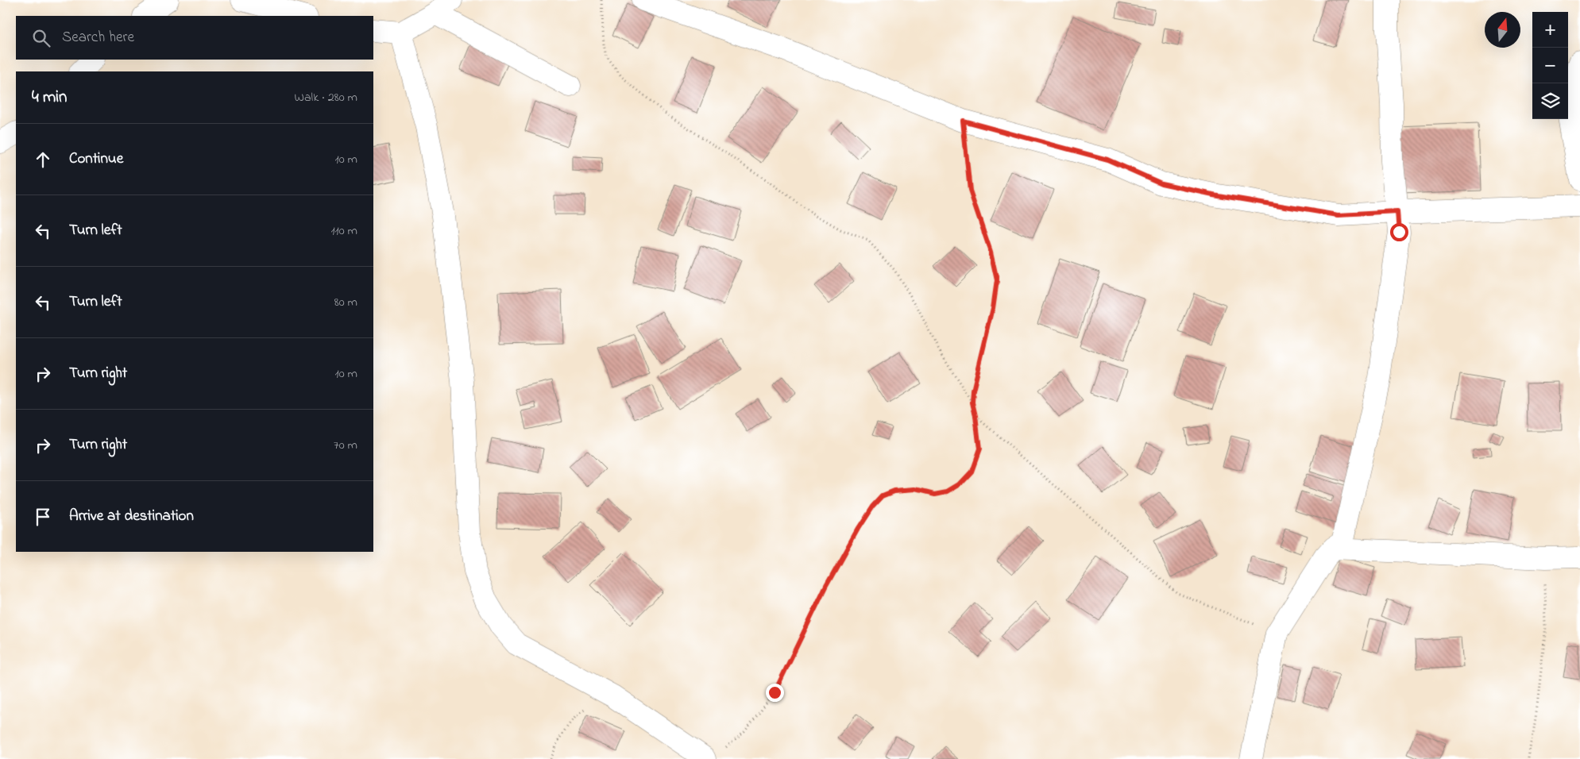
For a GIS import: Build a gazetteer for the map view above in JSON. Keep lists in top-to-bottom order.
{
  "north": "top",
  "page": {
    "map_buttons": ["+", "−"],
    "search": "Search here",
    "heading": ["4 min", "Walk · 280 m"],
    "list": [
      ["Continue", "10 m"],
      ["Turn left", "110 m"],
      ["Turn left", "80 m"],
      ["Turn right", "10 m"],
      ["Turn right", "70 m"],
      "Arrive at destination"
    ]
  }
}
